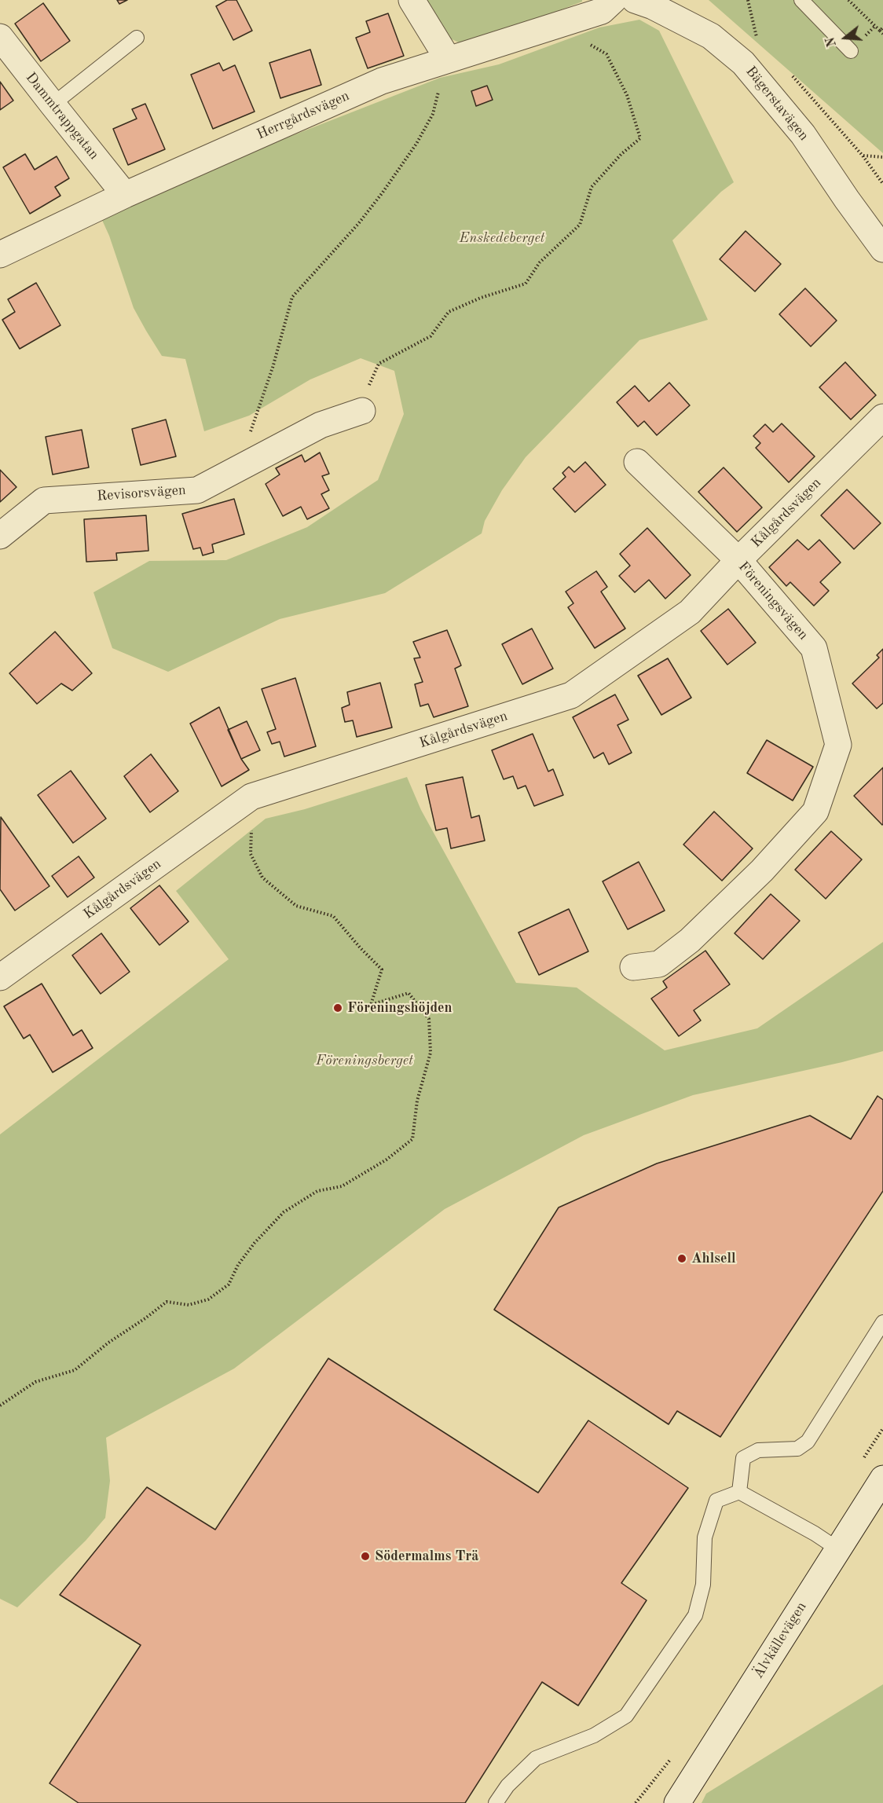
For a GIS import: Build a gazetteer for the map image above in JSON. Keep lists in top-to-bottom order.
{
  "streets": {
    "street": [
      "Bägerstavägen",
      "Herrgårdsvägen",
      "Dammtrappgatan",
      "Revisorsvägen",
      "Kålgårdsvägen",
      "Föreningsvägen",
      "Älvkällevägen"
    ]
  },
  "crossings": [
    ["Herrgårdsvägen", "Dammtrappgatan"],
    ["Kålgårdsvägen", "Föreningsvägen"]
  ],
  "parks": ["Enskedeberget", "Föreningsberget"],
  "places": ["Föreningshöjden", "Ahlsell", "Södermalms Trä"],
  "north": "left"
}
